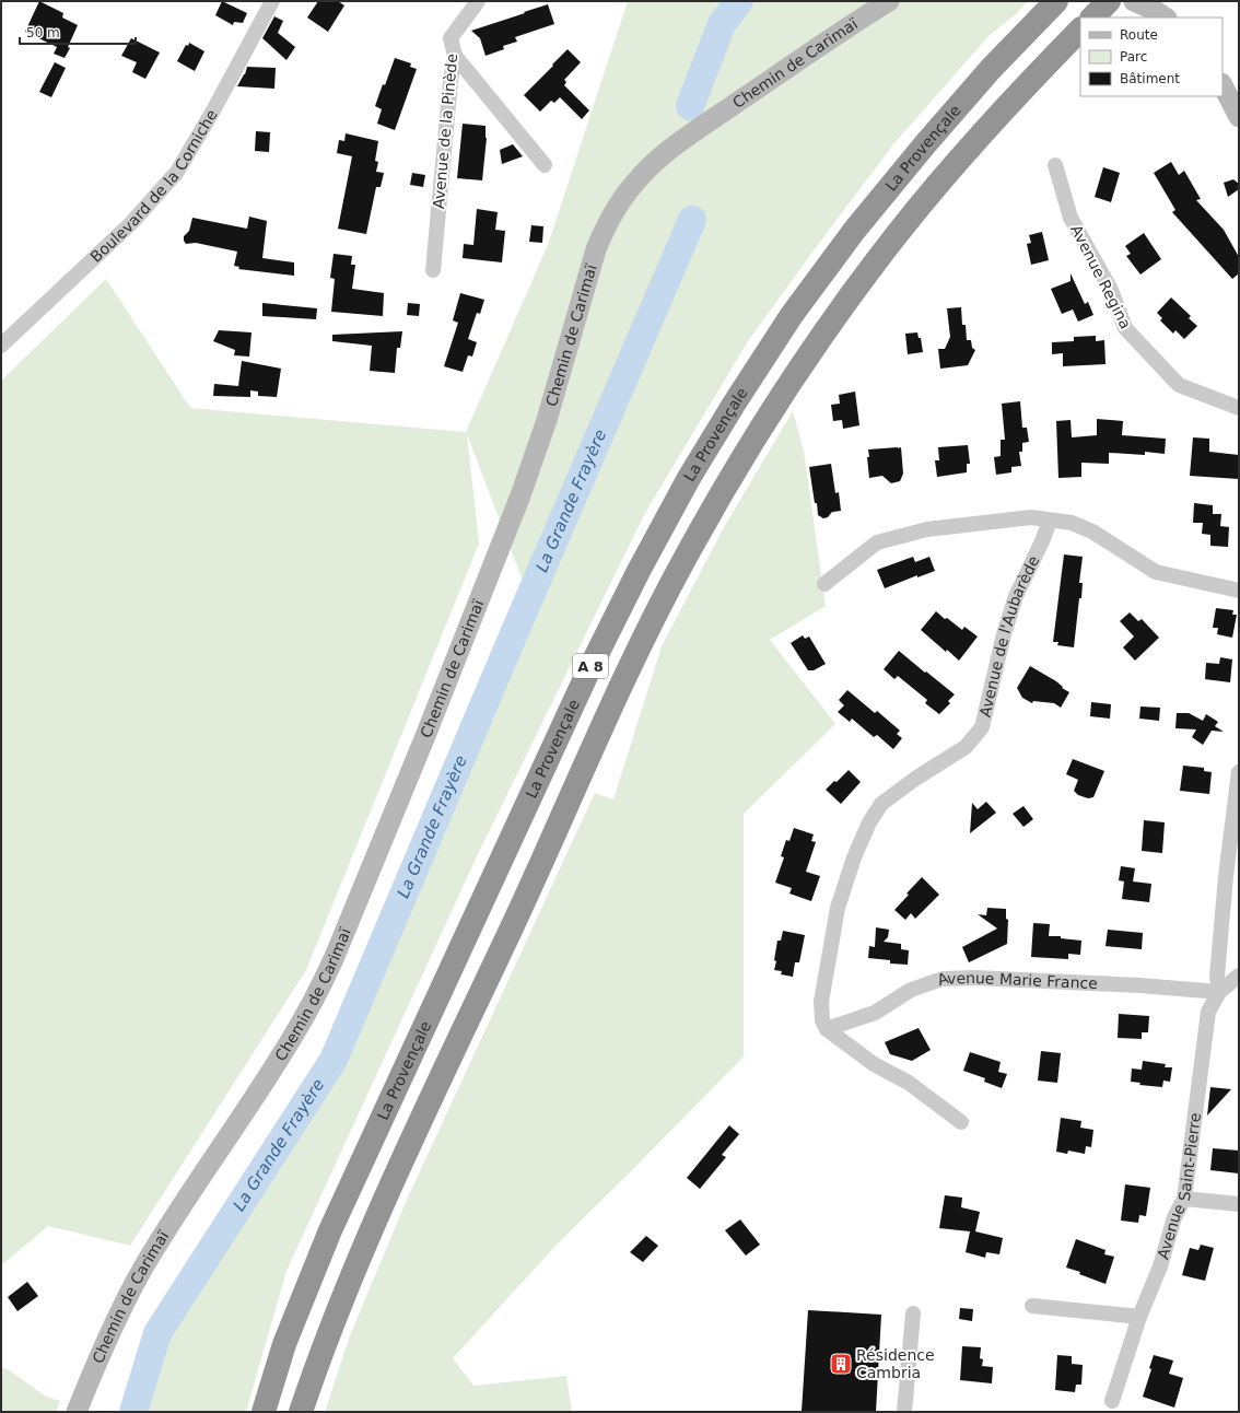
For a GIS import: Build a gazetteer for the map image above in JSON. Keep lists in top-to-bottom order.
{
  "streets": {
    "highway": ["La Provençale", "A 8"],
    "street": [
      "Chemin de Carimaï",
      "Avenue de la Pinède",
      "Boulevard de la Corniche",
      "Avenue Regina",
      "Avenue de l'Aubarède",
      "Avenue Marie France",
      "Avenue Saint-Pierre"
    ]
  },
  "crossings": [
    ["Avenue de l'Aubarède", "Avenue Marie France"],
    ["Avenue Marie France", "Avenue Saint-Pierre"]
  ],
  "water": ["La Grande Frayère"],
  "places": {
    "building": ["Résidence Cambria"]
  },
  "legend": ["Route", "Parc", "Bâtiment"],
  "scale_bar": "50 m"
}
